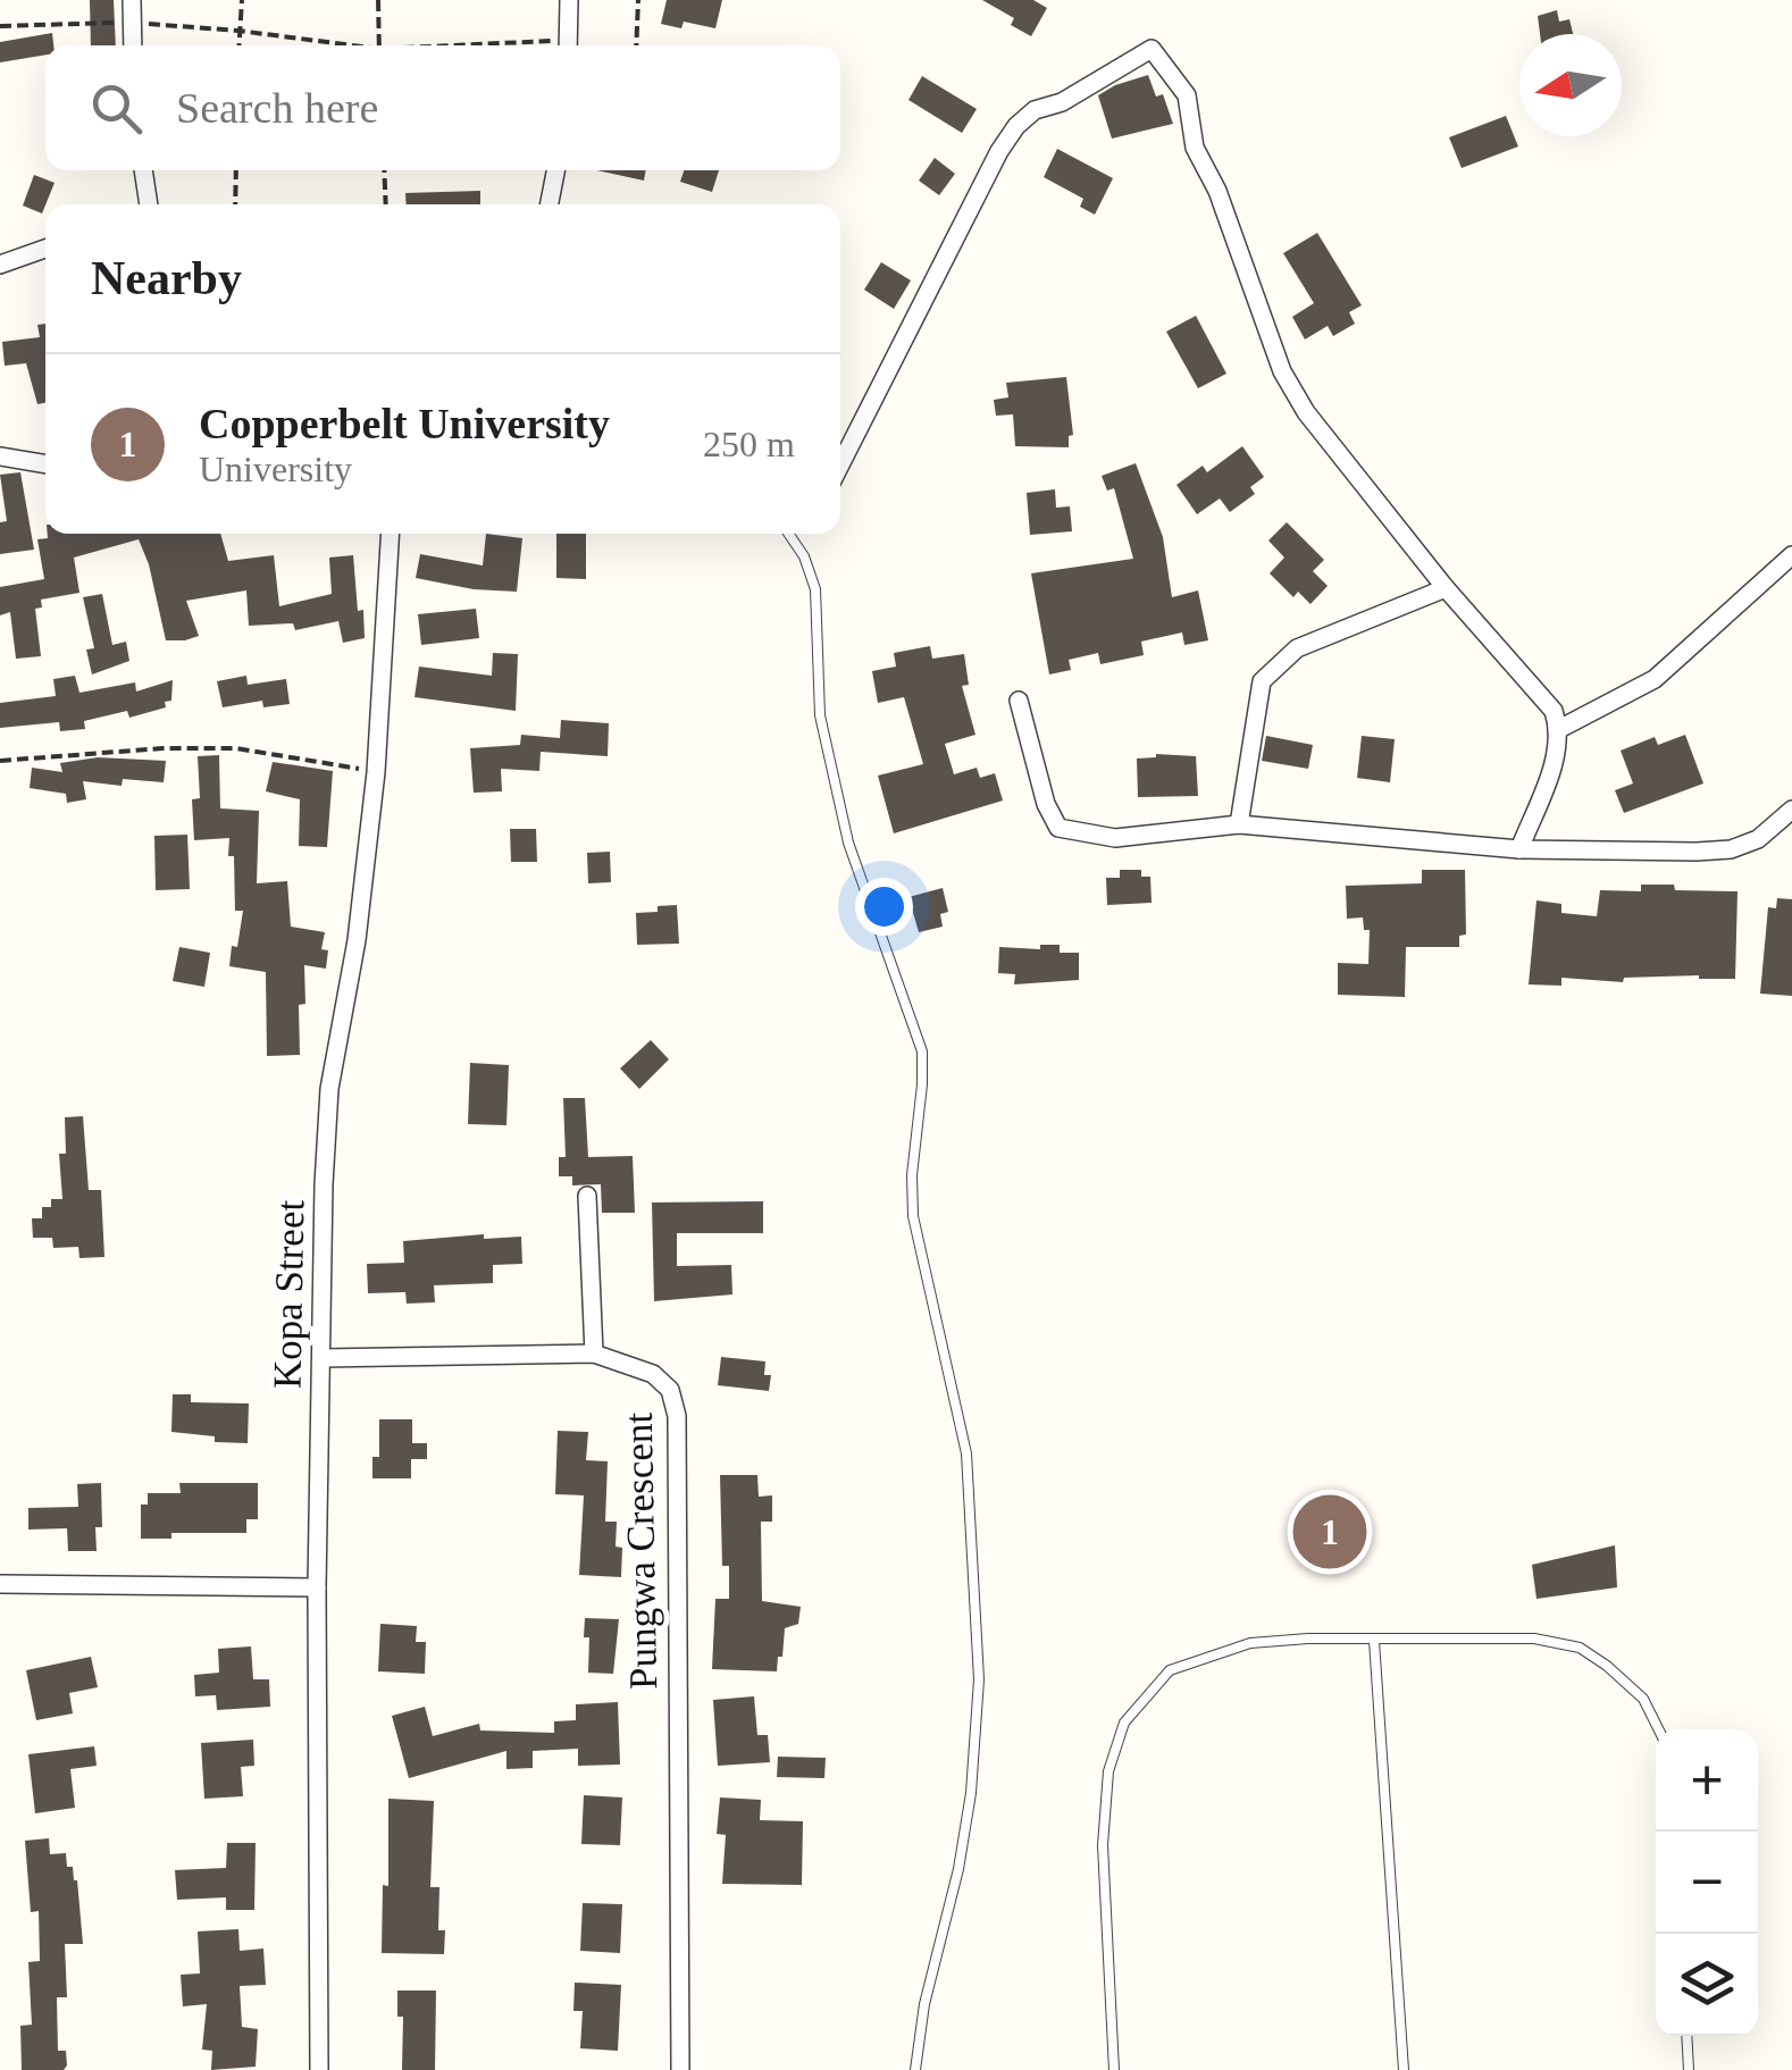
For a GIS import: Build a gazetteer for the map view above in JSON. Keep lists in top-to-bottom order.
{
  "streets": {
    "street": ["Kopa Street", "Pungwa Crescent"]
  },
  "crossings": [
    ["Kopa Street", "Pungwa Crescent"]
  ],
  "north": "left",
  "page": {
    "search": "Search here",
    "heading": "Nearby",
    "list": [
      {
        "mark": "1",
        "name": "Copperbelt University",
        "note": "University",
        "value": "250 m"
      }
    ],
    "pins": "1",
    "map_buttons": ["+", "−"]
  }
}
